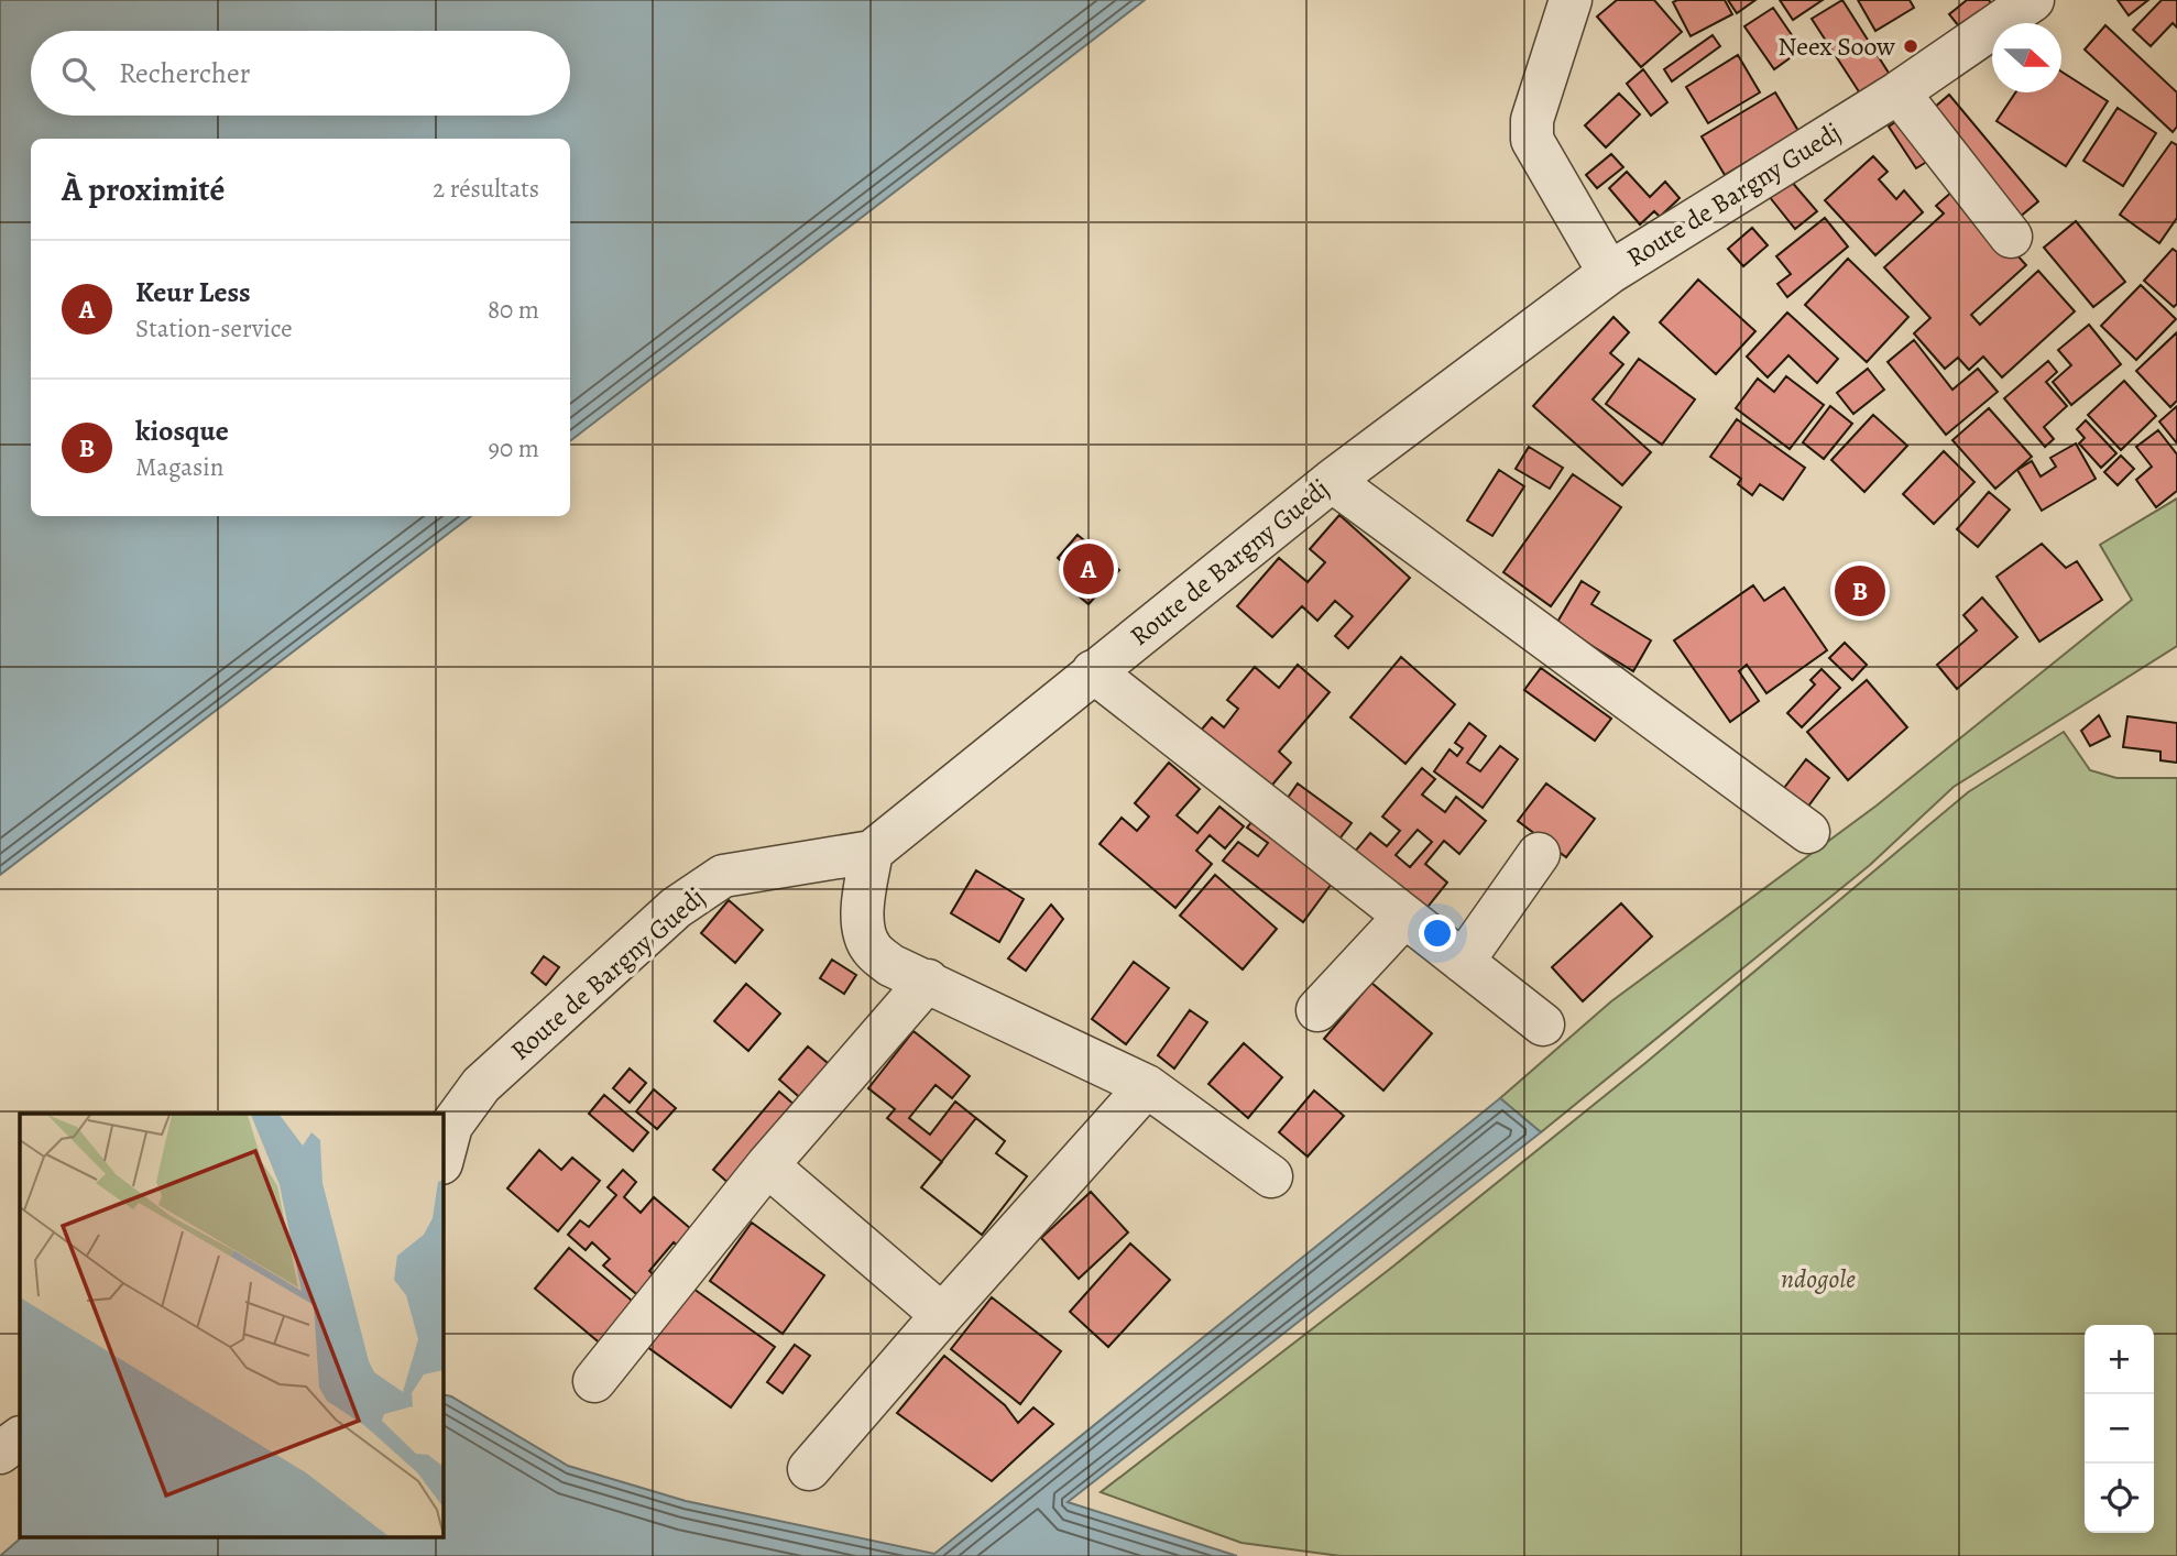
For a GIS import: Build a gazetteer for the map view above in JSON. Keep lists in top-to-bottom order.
{
  "streets": {
    "street": ["Route de Bargny Guedj"]
  },
  "parks": ["ndogole"],
  "places": ["Neex Soow"],
  "north": "right",
  "page": {
    "search": "Rechercher",
    "heading": ["À proximité", "2 résultats"],
    "list": [
      {
        "mark": "A",
        "name": "Keur Less",
        "note": "Station-service",
        "value": "80 m"
      },
      {
        "mark": "B",
        "name": "kiosque",
        "note": "Magasin",
        "value": "90 m"
      }
    ],
    "pins": ["A", "B"],
    "map_buttons": ["+", "−"]
  }
}
